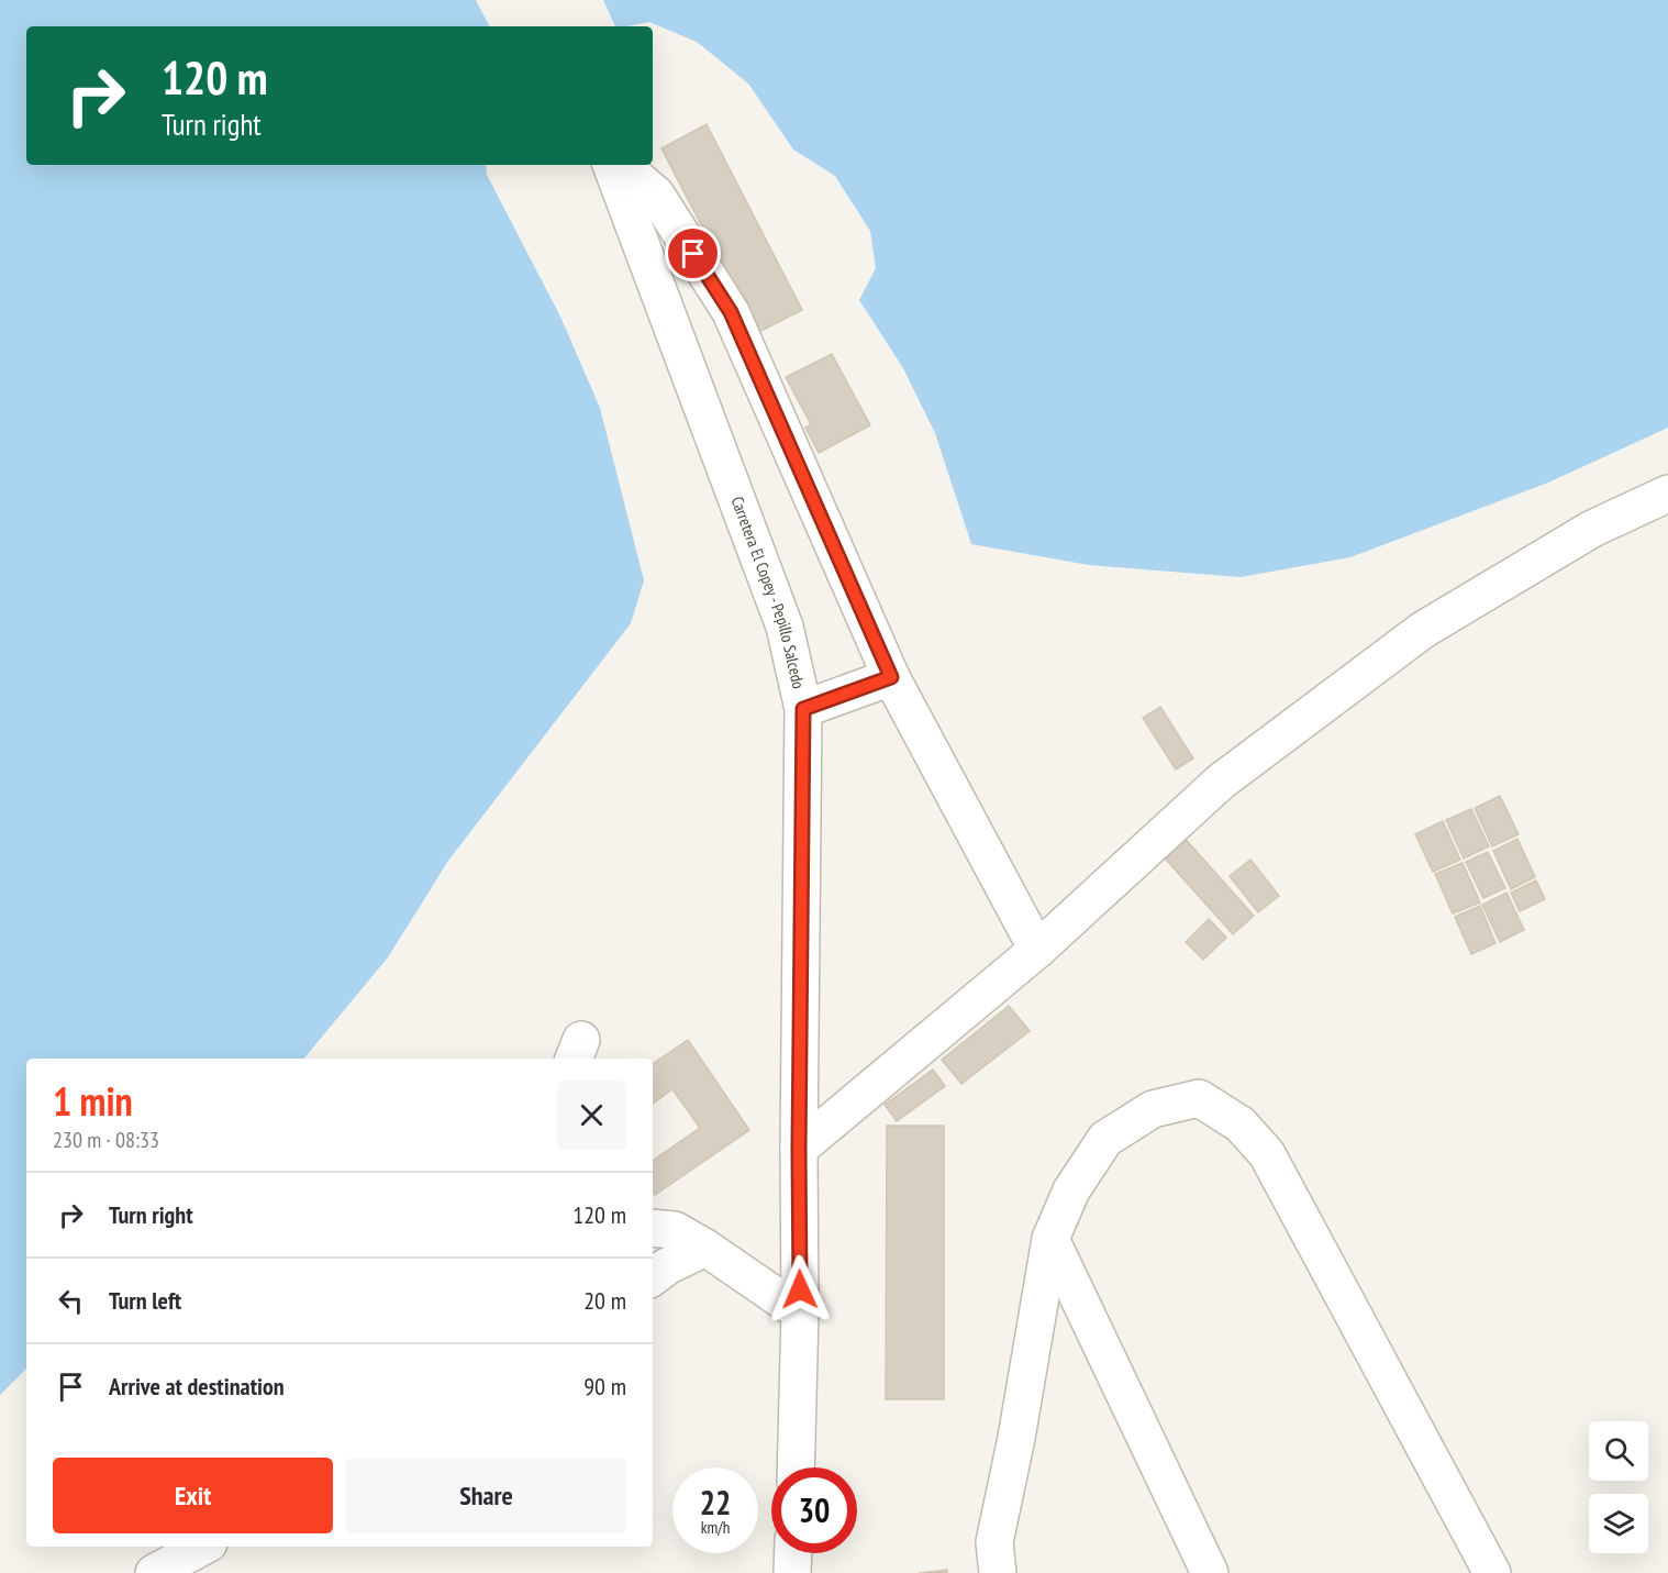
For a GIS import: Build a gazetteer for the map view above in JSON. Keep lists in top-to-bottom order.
{
  "streets": {
    "street": ["Carretera El Copey - Pepillo Salcedo"]
  },
  "page": {
    "turn": ["120 m", "Turn right"],
    "heading": ["1 min", "230 m · 08:33"],
    "list": [
      {
        "name": "Turn right",
        "value": "120 m"
      },
      {
        "name": "Turn left",
        "value": "20 m"
      },
      {
        "name": "Arrive at destination",
        "value": "90 m"
      }
    ],
    "buttons": ["Exit", "Share"],
    "speed": "22 km/h",
    "limit": "30"
  }
}
